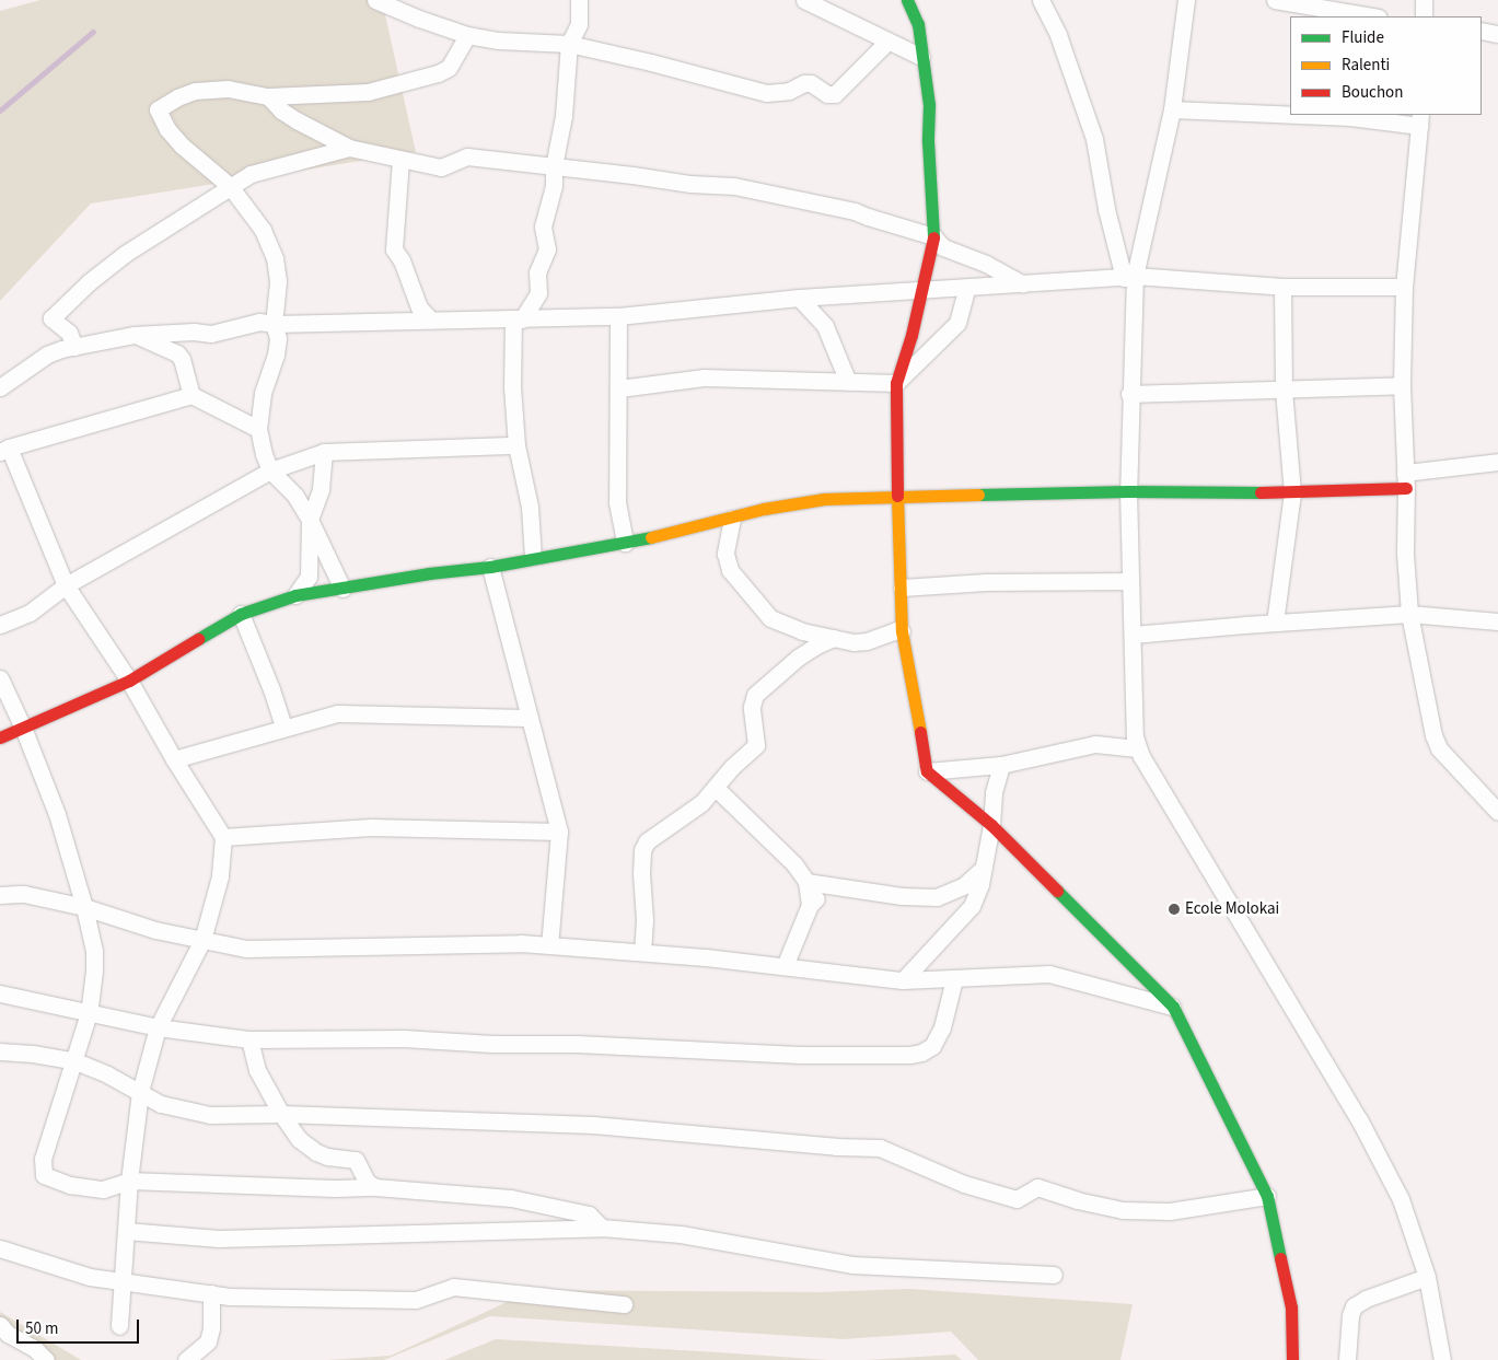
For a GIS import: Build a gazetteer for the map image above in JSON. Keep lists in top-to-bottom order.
{
  "places": ["Ecole Molokai"],
  "legend": ["Fluide", "Ralenti", "Bouchon"],
  "scale_bar": "50 m"
}
